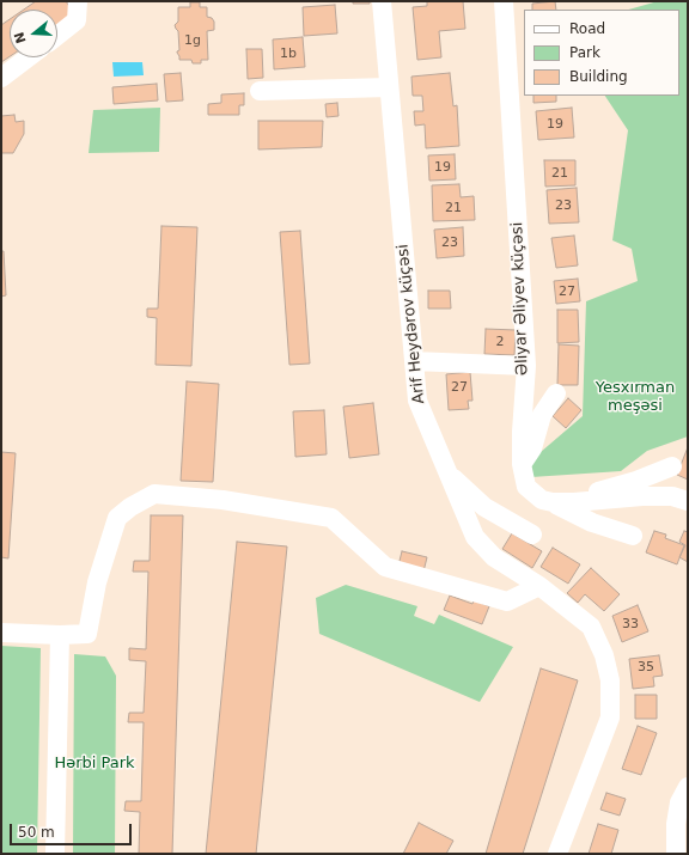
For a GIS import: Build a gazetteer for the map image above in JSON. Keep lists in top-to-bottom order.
{
  "streets": {
    "street": ["Əliyar Əliyev küçəsi", "Arif Heydərov küçəsi"]
  },
  "parks": ["Yesxırman meşəsi", "Hərbi Park"],
  "house_numbers": [
    "1g",
    "1b",
    "19",
    "19",
    "21",
    "23",
    "21",
    "23",
    "27",
    "2",
    "27",
    "33",
    "35"
  ],
  "legend": ["Road", "Park", "Building"],
  "scale_bar": "50 m",
  "north": "left"
}
